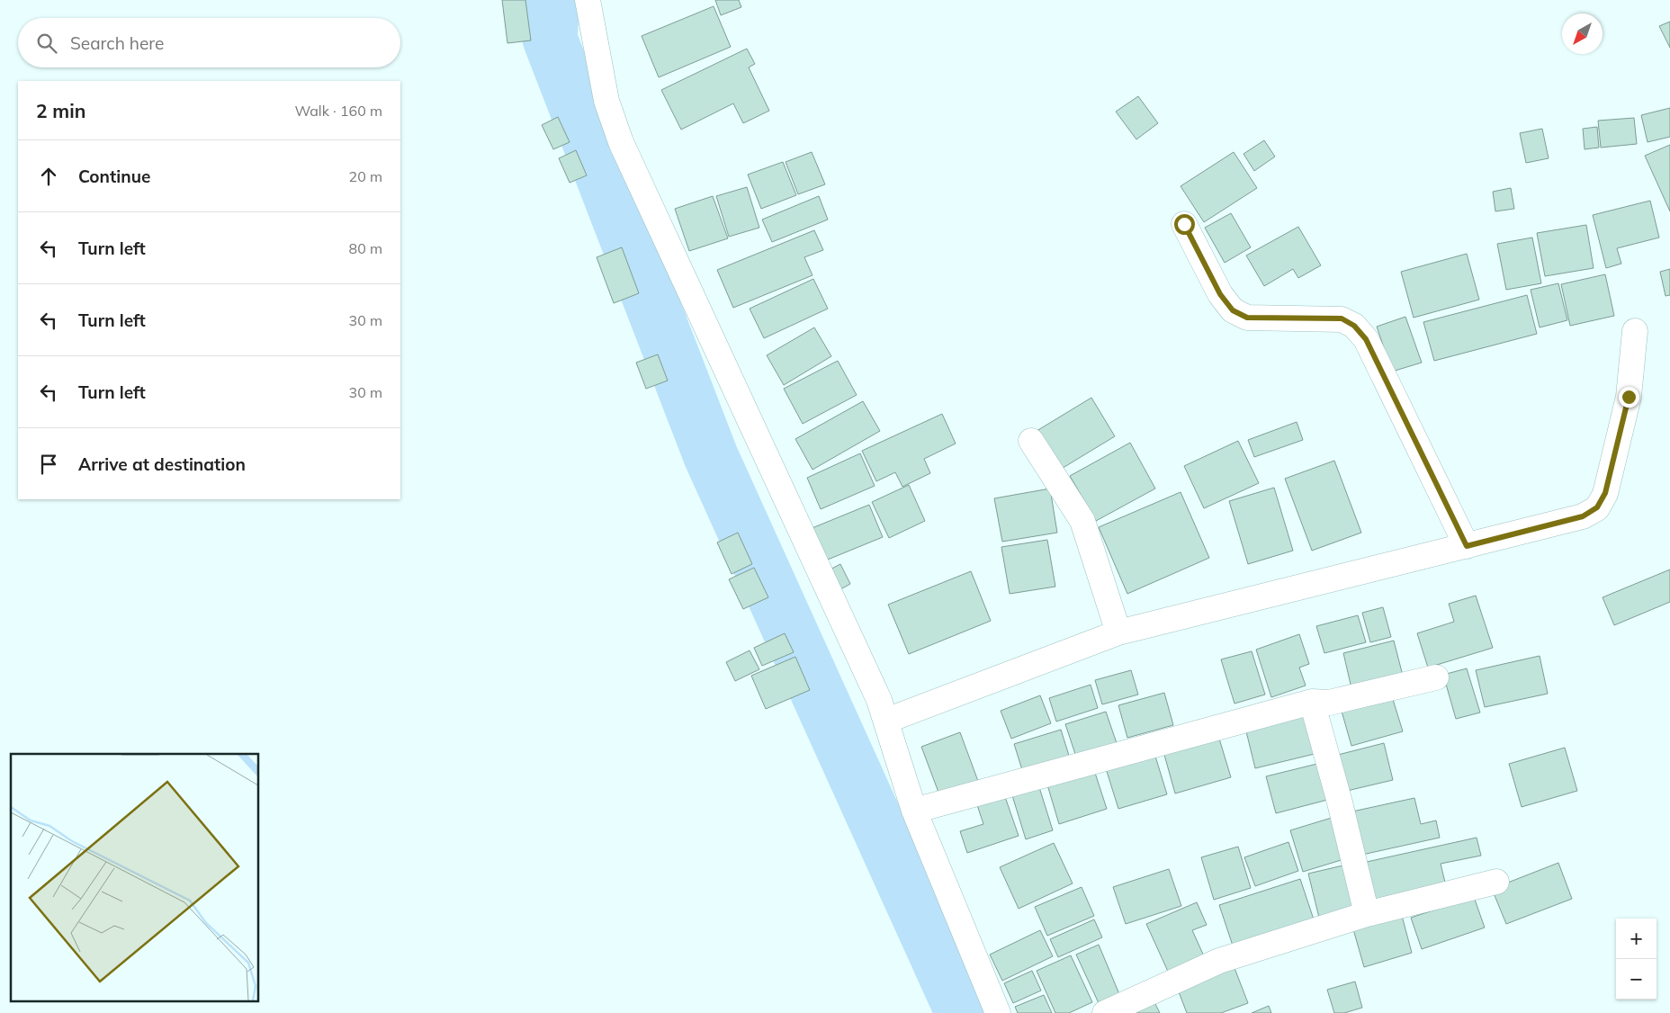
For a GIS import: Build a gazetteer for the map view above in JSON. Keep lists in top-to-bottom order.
{
  "north": "bottom left",
  "page": {
    "search": "Search here",
    "heading": ["2 min", "Walk · 160 m"],
    "list": [
      ["Continue", "20 m"],
      ["Turn left", "80 m"],
      ["Turn left", "30 m"],
      ["Turn left", "30 m"],
      "Arrive at destination"
    ],
    "map_buttons": ["+", "−"]
  }
}
